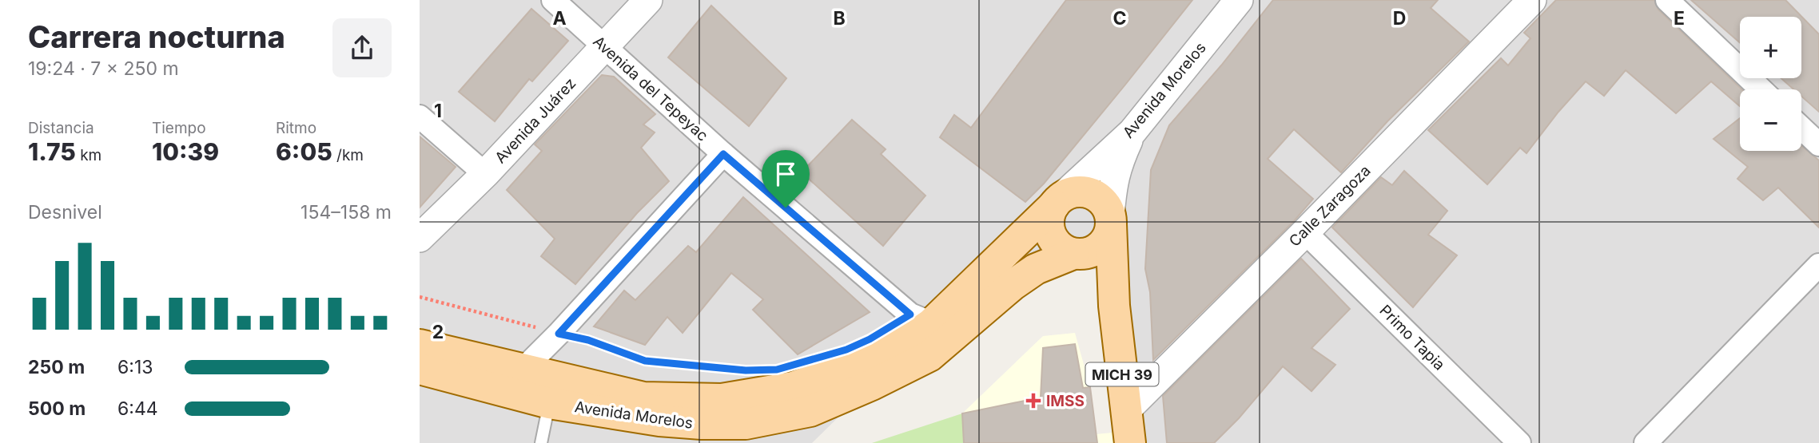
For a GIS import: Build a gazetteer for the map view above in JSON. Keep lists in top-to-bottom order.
{
  "streets": {
    "main road": ["Avenida Morelos", "MICH 39"],
    "street": [
      "Avenida del Tepeyac",
      "Avenida Juárez",
      "Calle Zaragoza",
      "Primo Tapia"
    ]
  },
  "crossings": [
    ["Avenida del Tepeyac", "Avenida Morelos"],
    ["Avenida del Tepeyac", "Avenida Juárez"],
    ["Calle Zaragoza", "Primo Tapia"],
    ["Calle Zaragoza", "MICH 39"]
  ],
  "places": {
    "health": ["IMSS"]
  },
  "page": {
    "heading": ["Carrera nocturna", "19:24 · 7 × 250 m"],
    "map_buttons": ["+", "−"],
    "stats": [
      ["Distancia", "1.75 km"],
      ["Tiempo", "10:39"],
      ["Ritmo", "6:05 /km"]
    ],
    "chart": ["Desnivel", "154–158 m"],
    "list": [
      {
        "name": "250 m",
        "note": "6:13"
      },
      {
        "name": "500 m",
        "note": "6:44"
      }
    ]
  },
  "grid": {
    "columns": [
      "A",
      "B",
      "C",
      "D",
      "E"
    ],
    "rows": ["1", "2"]
  }
}
